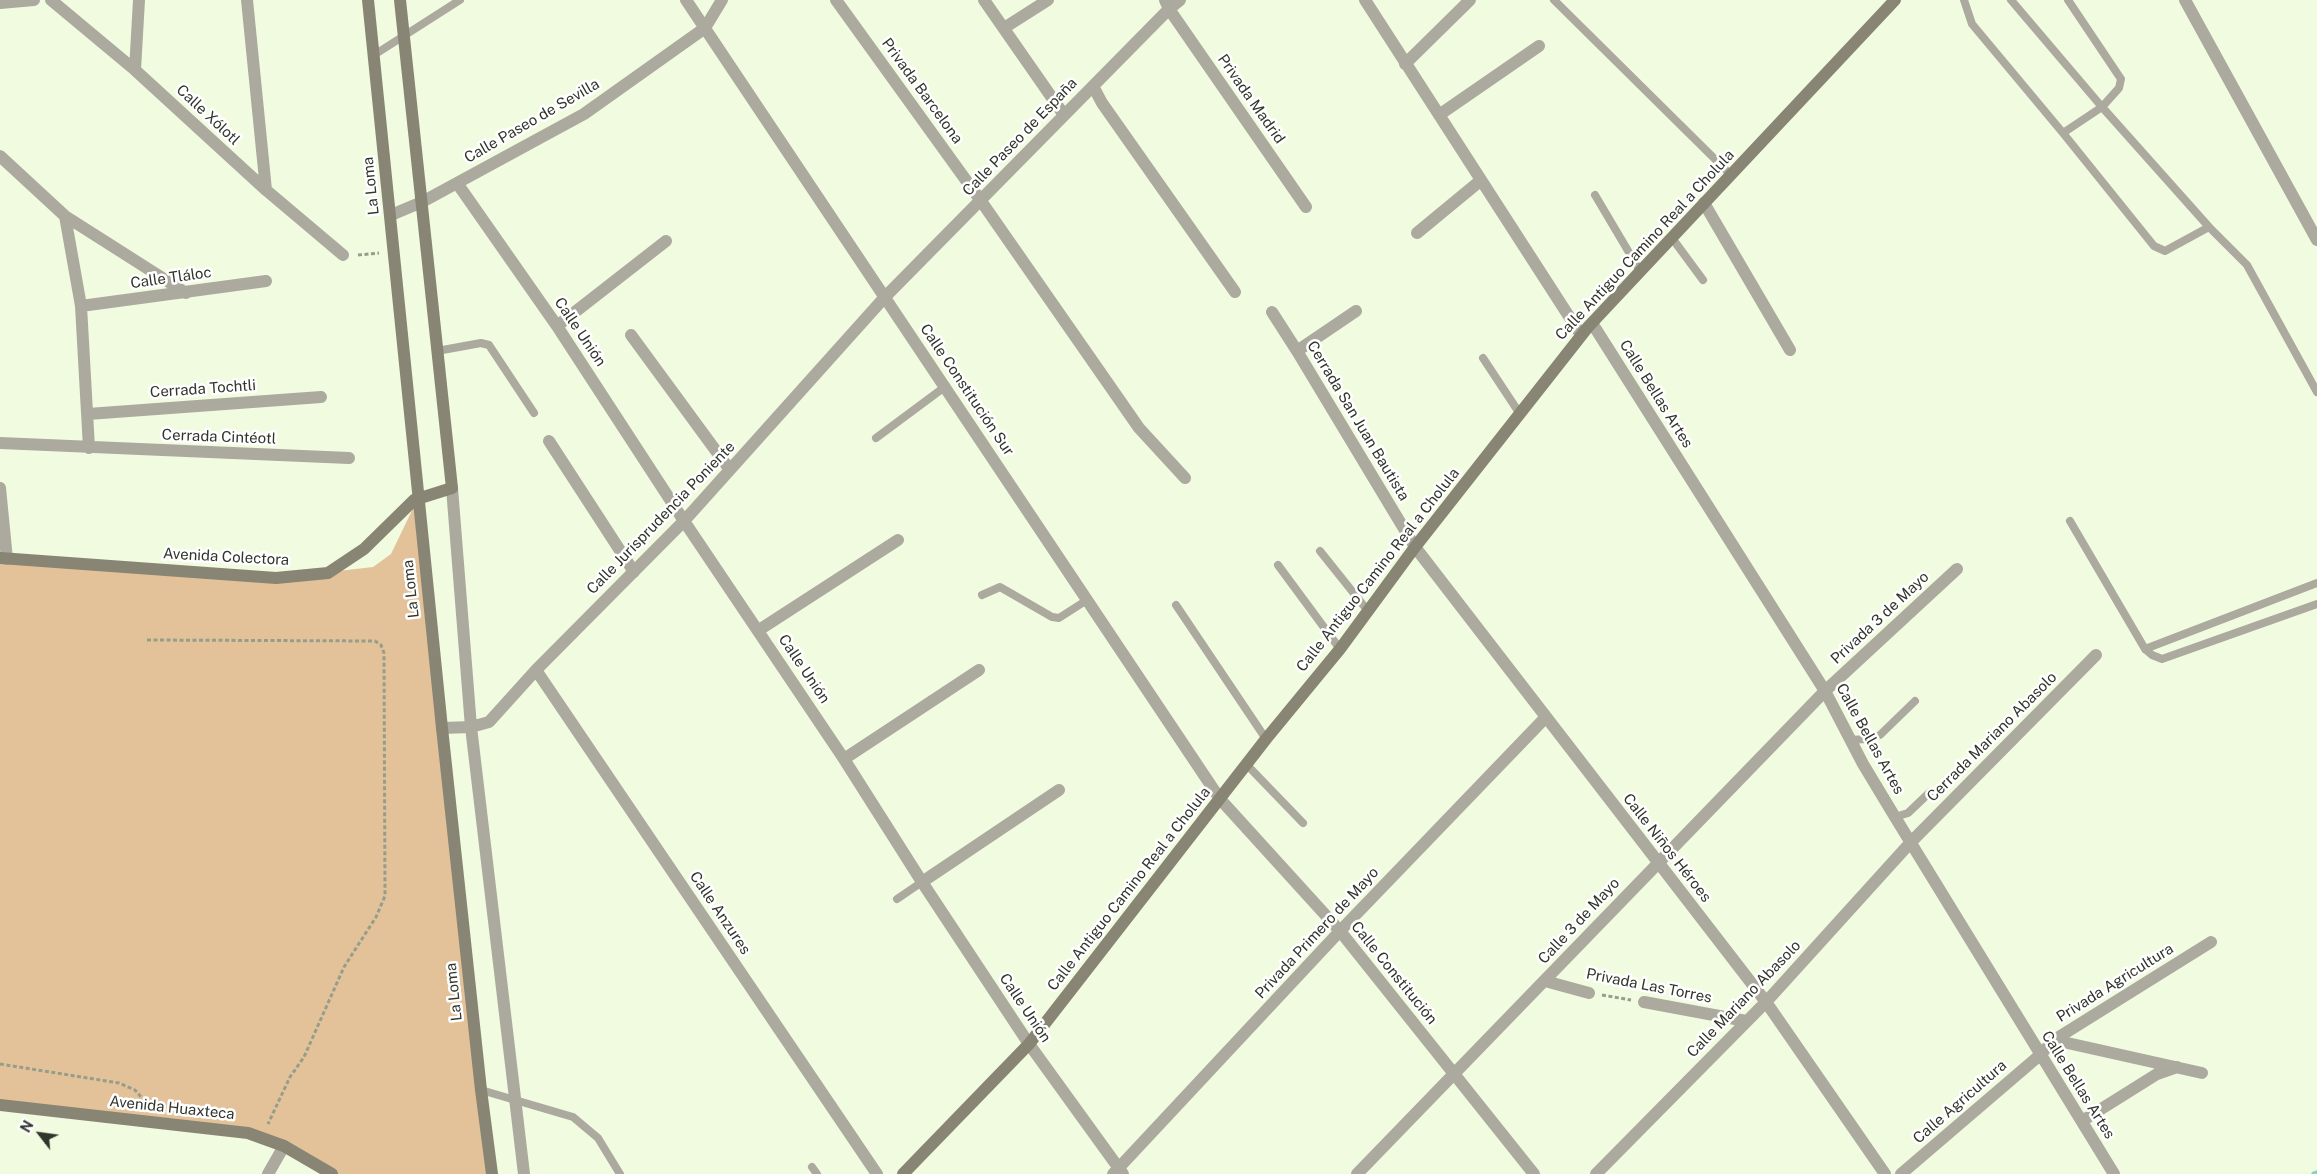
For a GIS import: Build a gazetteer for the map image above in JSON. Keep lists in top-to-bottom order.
{
  "streets": {
    "street": [
      "Privada Barcelona",
      "Privada Madrid",
      "Calle Xólotl",
      "Calle Paseo de Sevilla",
      "Calle Paseo de España",
      "La Loma",
      "Calle Antiguo Camino Real a Cholula",
      "Calle Tláloc",
      "Calle Unión",
      "Cerrada Tochtli",
      "Calle Constitución Sur",
      "Calle Bellas Artes",
      "Cerrada San Juan Bautista",
      "Cerrada Cintéotl",
      "Calle Jurisprudencia Poniente",
      "Avenida Colectora",
      "Privada 3 de Mayo",
      "Cerrada Mariano Abasolo",
      "Calle Niños Héroes",
      "Calle Anzures",
      "Calle 3 de Mayo",
      "Privada Primero de Mayo",
      "Calle Constitución",
      "Privada Agricultura",
      "Privada Las Torres",
      "Calle Mariano Abasolo",
      "Calle Agricultura",
      "Avenida Huaxteca"
    ]
  },
  "crossings": [
    ["Privada Barcelona", "Calle Paseo de España"],
    ["Privada Madrid", "Calle Paseo de España"],
    ["Calle Paseo de Sevilla", "La Loma"],
    ["Calle Paseo de Sevilla", "Calle Unión"],
    ["Calle Paseo de Sevilla", "Calle Constitución Sur"],
    ["Calle Paseo de España", "Calle Constitución Sur"],
    ["Calle Paseo de España", "Calle Jurisprudencia Poniente"],
    ["La Loma", "Calle Jurisprudencia Poniente"],
    ["La Loma", "Avenida Colectora"],
    ["Calle Antiguo Camino Real a Cholula", "Calle Unión"],
    ["Calle Antiguo Camino Real a Cholula", "Calle Constitución Sur"],
    ["Calle Antiguo Camino Real a Cholula", "Calle Bellas Artes"],
    ["Calle Antiguo Camino Real a Cholula", "Cerrada San Juan Bautista"],
    ["Calle Antiguo Camino Real a Cholula", "Calle Niños Héroes"],
    ["Calle Antiguo Camino Real a Cholula", "Calle Constitución"],
    ["Calle Unión", "Calle Jurisprudencia Poniente"],
    ["Calle Unión", "Privada Primero de Mayo"],
    ["Calle Constitución Sur", "Calle Jurisprudencia Poniente"],
    ["Calle Constitución Sur", "Calle Constitución"],
    ["Calle Bellas Artes", "Privada 3 de Mayo"],
    ["Calle Bellas Artes", "Cerrada Mariano Abasolo"],
    ["Calle Bellas Artes", "Calle 3 de Mayo"],
    ["Calle Bellas Artes", "Privada Agricultura"],
    ["Calle Bellas Artes", "Calle Mariano Abasolo"],
    ["Calle Bellas Artes", "Calle Agricultura"],
    ["Cerrada San Juan Bautista", "Calle Niños Héroes"],
    ["Calle Jurisprudencia Poniente", "Calle Anzures"],
    ["Privada 3 de Mayo", "Calle 3 de Mayo"],
    ["Cerrada Mariano Abasolo", "Calle Mariano Abasolo"],
    ["Calle Niños Héroes", "Calle 3 de Mayo"],
    ["Calle Niños Héroes", "Privada Primero de Mayo"],
    ["Calle Niños Héroes", "Calle Mariano Abasolo"],
    ["Calle 3 de Mayo", "Calle Constitución"],
    ["Calle 3 de Mayo", "Privada Las Torres"],
    ["Privada Primero de Mayo", "Calle Constitución"],
    ["Privada Agricultura", "Calle Agricultura"],
    ["Privada Las Torres", "Calle Mariano Abasolo"]
  ],
  "north": "top left"
}
